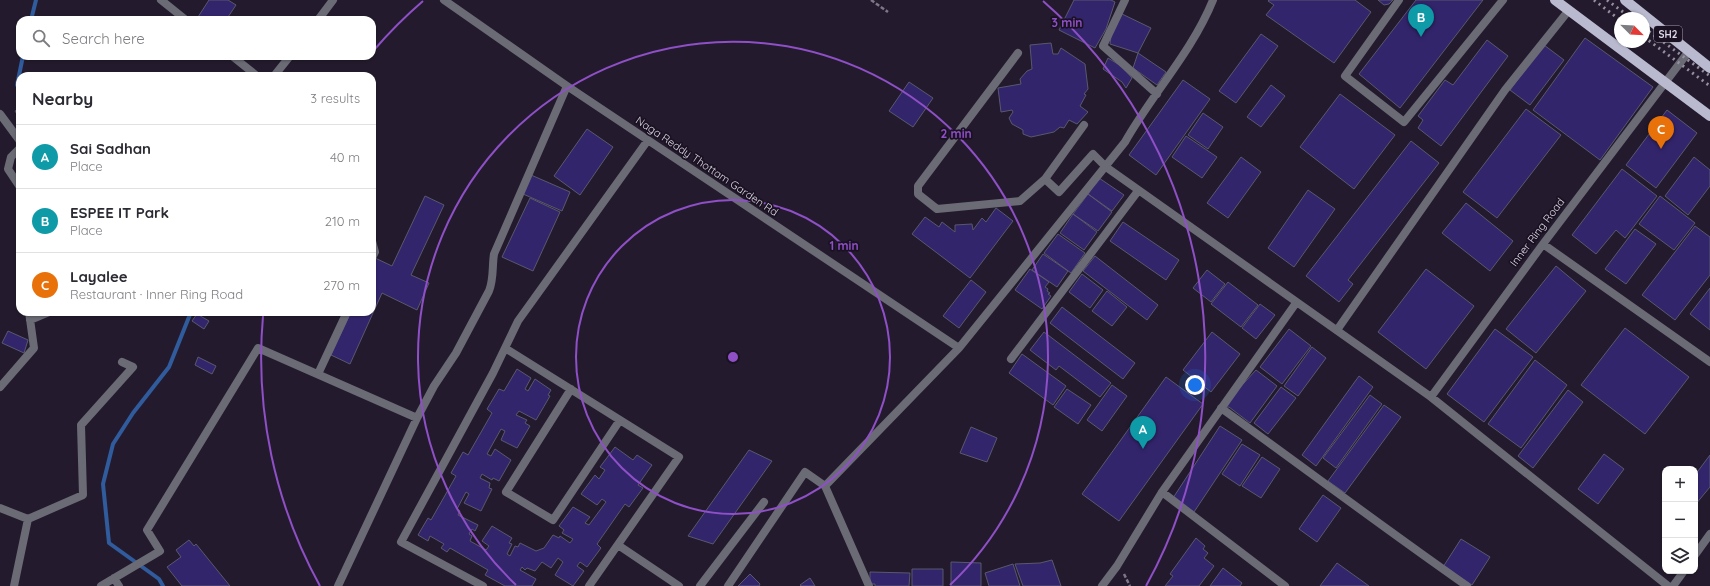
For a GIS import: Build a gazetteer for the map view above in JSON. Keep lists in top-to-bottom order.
{
  "streets": {
    "main road": ["SH2"],
    "street": ["Naga Reddy Thottam Garden Rd", "Inner Ring Road"]
  },
  "crossings": [
    ["SH2", "Inner Ring Road"]
  ],
  "north": "bottom right",
  "page": {
    "pins": ["B", "C", "A"],
    "search": "Search here",
    "heading": ["Nearby", "3 results"],
    "list": [
      {
        "mark": "A",
        "name": "Sai Sadhan",
        "note": "Place",
        "value": "40 m"
      },
      {
        "mark": "B",
        "name": "ESPEE IT Park",
        "note": "Place",
        "value": "210 m"
      },
      {
        "mark": "C",
        "name": "Layalee",
        "note": "Restaurant · Inner Ring Road",
        "value": "270 m"
      }
    ],
    "map_buttons": ["+", "−"]
  },
  "rings": ["3 min", "2 min", "1 min"]
}
